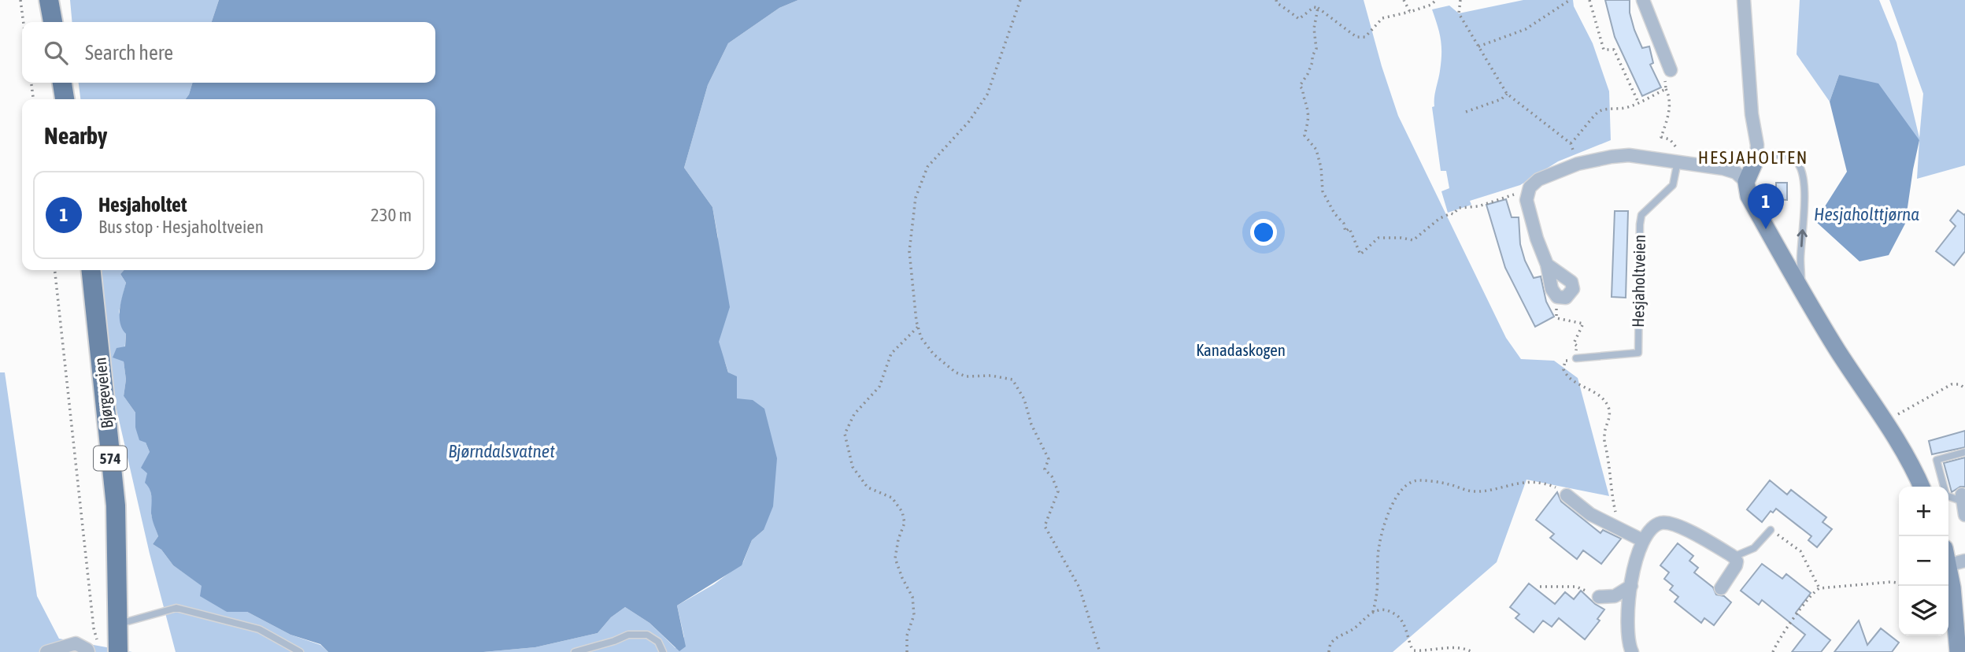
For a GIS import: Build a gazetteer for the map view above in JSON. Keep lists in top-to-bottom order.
{
  "streets": {
    "main road": ["Bjørgeveien", "574"],
    "lane": ["Hesjaholtveien"]
  },
  "districts": ["HESJAHOLTEN"],
  "water": ["Hesjaholttjørna", "Bjørndalsvatnet"],
  "parks": ["Kanadaskogen"],
  "page": {
    "search": "Search here",
    "heading": "Nearby",
    "list": [
      {
        "mark": "1",
        "name": "Hesjaholtet",
        "note": "Bus stop · Hesjaholtveien",
        "value": "230 m"
      }
    ],
    "pins": "1",
    "map_buttons": ["+", "−"]
  }
}
